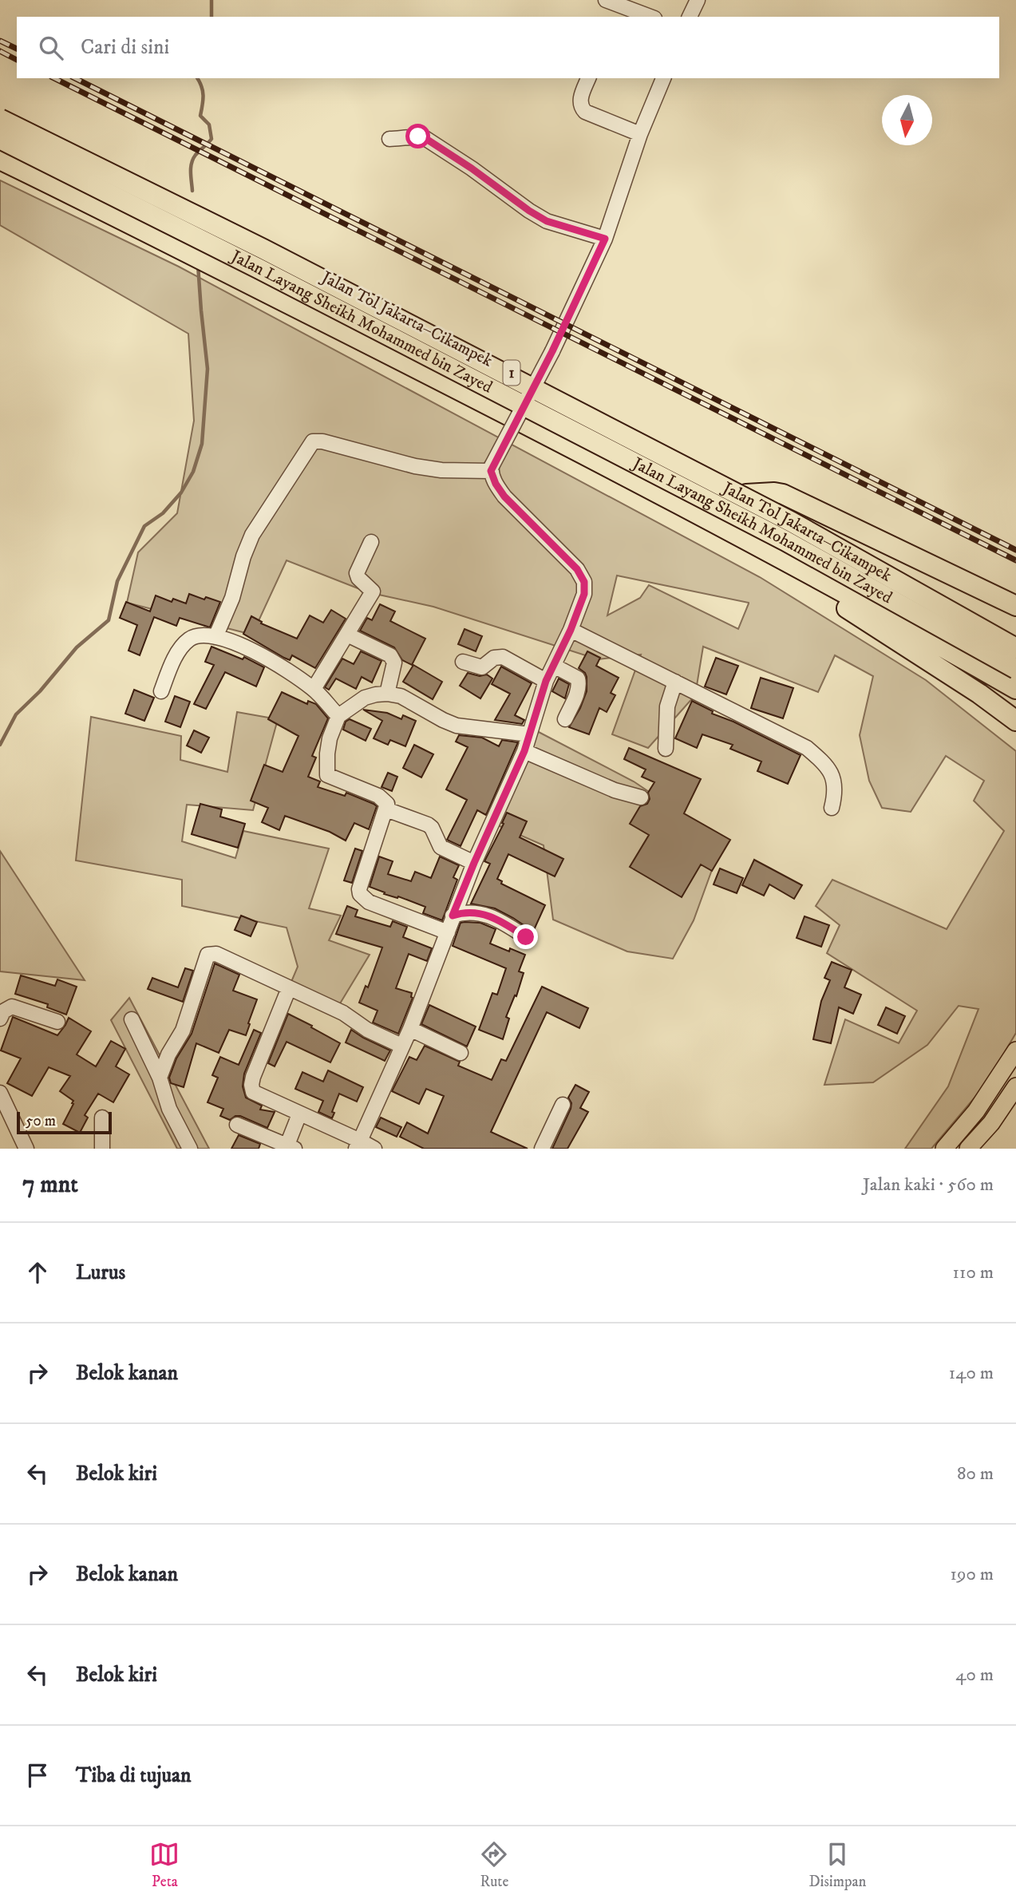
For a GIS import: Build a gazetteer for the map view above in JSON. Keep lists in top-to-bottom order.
{
  "streets": {
    "highway": ["Jalan Tol Jakarta–Cikampek", "Jalan Layang Sheikh Mohammed bin Zayed", "1"]
  },
  "crossings": [
    ["Jalan Tol Jakarta–Cikampek", "Jalan Layang Sheikh Mohammed bin Zayed"]
  ],
  "scale_bar": "50 m",
  "north": "bottom",
  "page": {
    "search": "Cari di sini",
    "scale": "50 m",
    "heading": ["7 mnt", "Jalan kaki · 560 m"],
    "list": [
      ["Lurus", "110 m"],
      ["Belok kanan", "140 m"],
      ["Belok kiri", "80 m"],
      ["Belok kanan", "190 m"],
      ["Belok kiri", "40 m"],
      "Tiba di tujuan"
    ],
    "nav": ["Peta", "Rute", "Disimpan"]
  }
}
